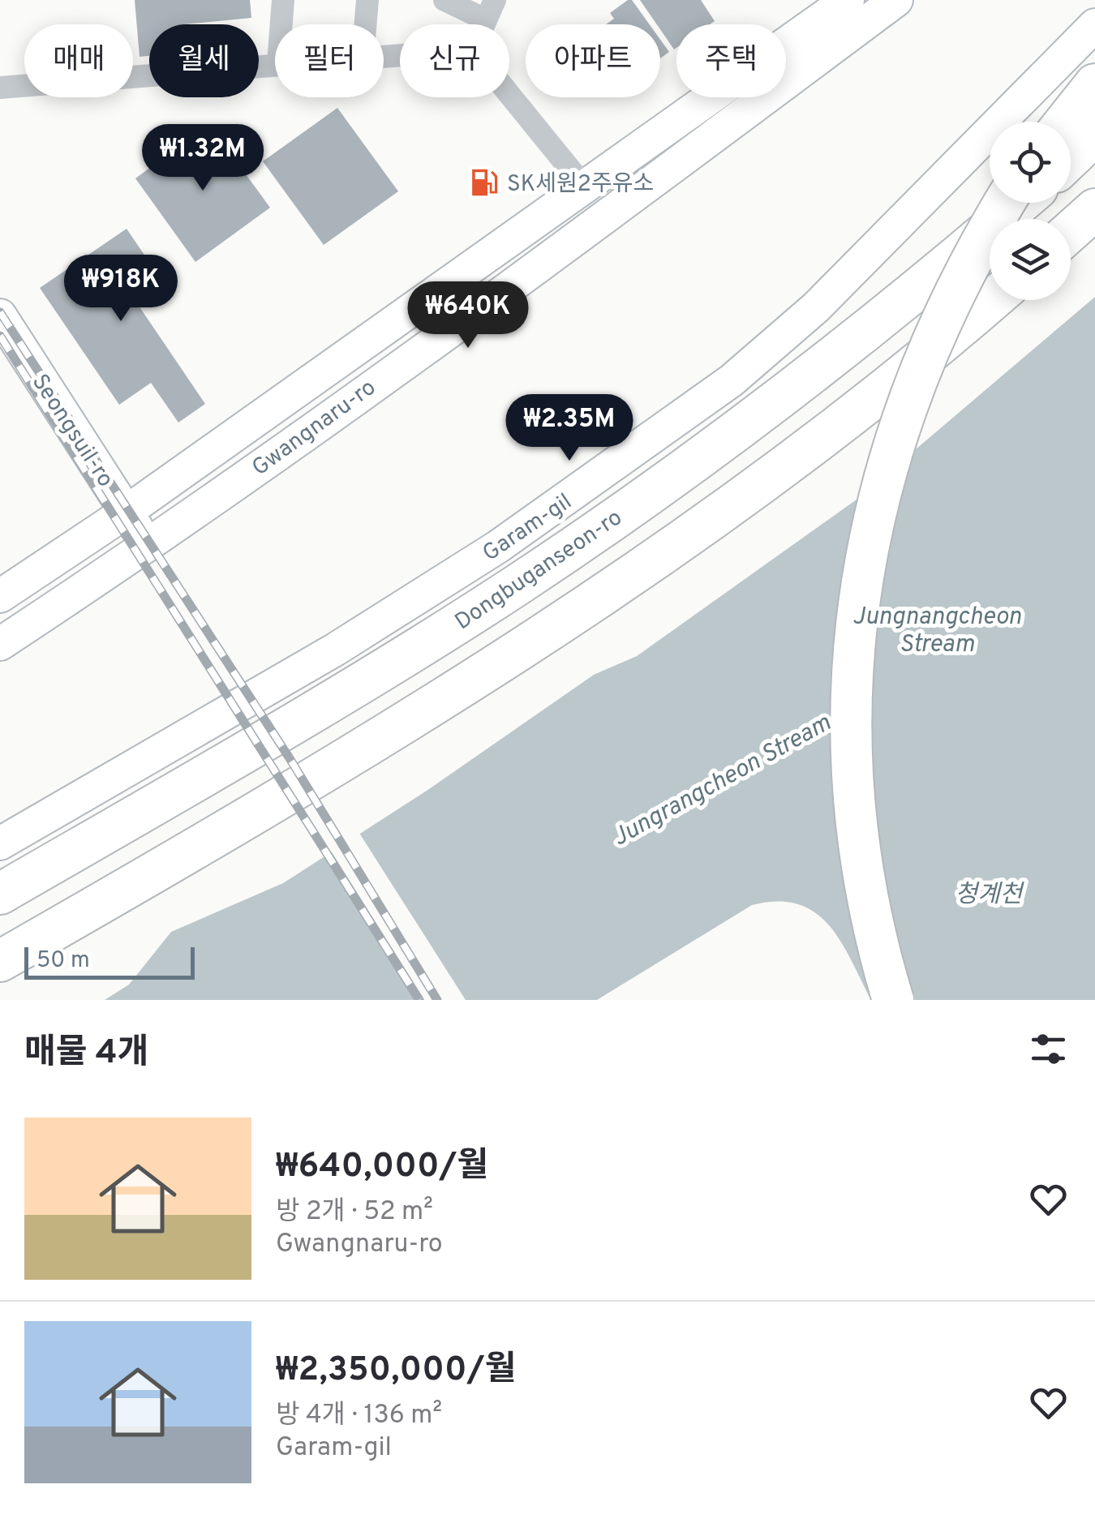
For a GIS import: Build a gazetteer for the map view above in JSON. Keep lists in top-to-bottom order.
{
  "streets": {
    "highway": ["Dongbuganseon-ro"],
    "main road": ["Gwangnaru-ro", "Seongsuil-ro", "Garam-gil"]
  },
  "crossings": [
    ["Gwangnaru-ro", "Seongsuil-ro"]
  ],
  "water": ["Jungnangcheon Stream", "Jungrangcheon Stream", "청계천"],
  "places": {
    "fuel station": ["SK세원2주유소"]
  },
  "scale_bar": "50 m",
  "page": {
    "chip": [
      "매매",
      "월세",
      "필터",
      "신규",
      "아파트",
      "주택"
    ],
    "price": [
      "₩1.32M",
      "₩918K",
      "₩640K",
      "₩2.35M"
    ],
    "scale": "50 m",
    "heading": "매물 4개",
    "list": [
      {
        "name": "₩640,000/월",
        "note": "방 2개 · 52 m² · Gwangnaru-ro"
      },
      {
        "name": "₩2,350,000/월",
        "note": "방 4개 · 136 m² · Garam-gil"
      }
    ]
  }
}
